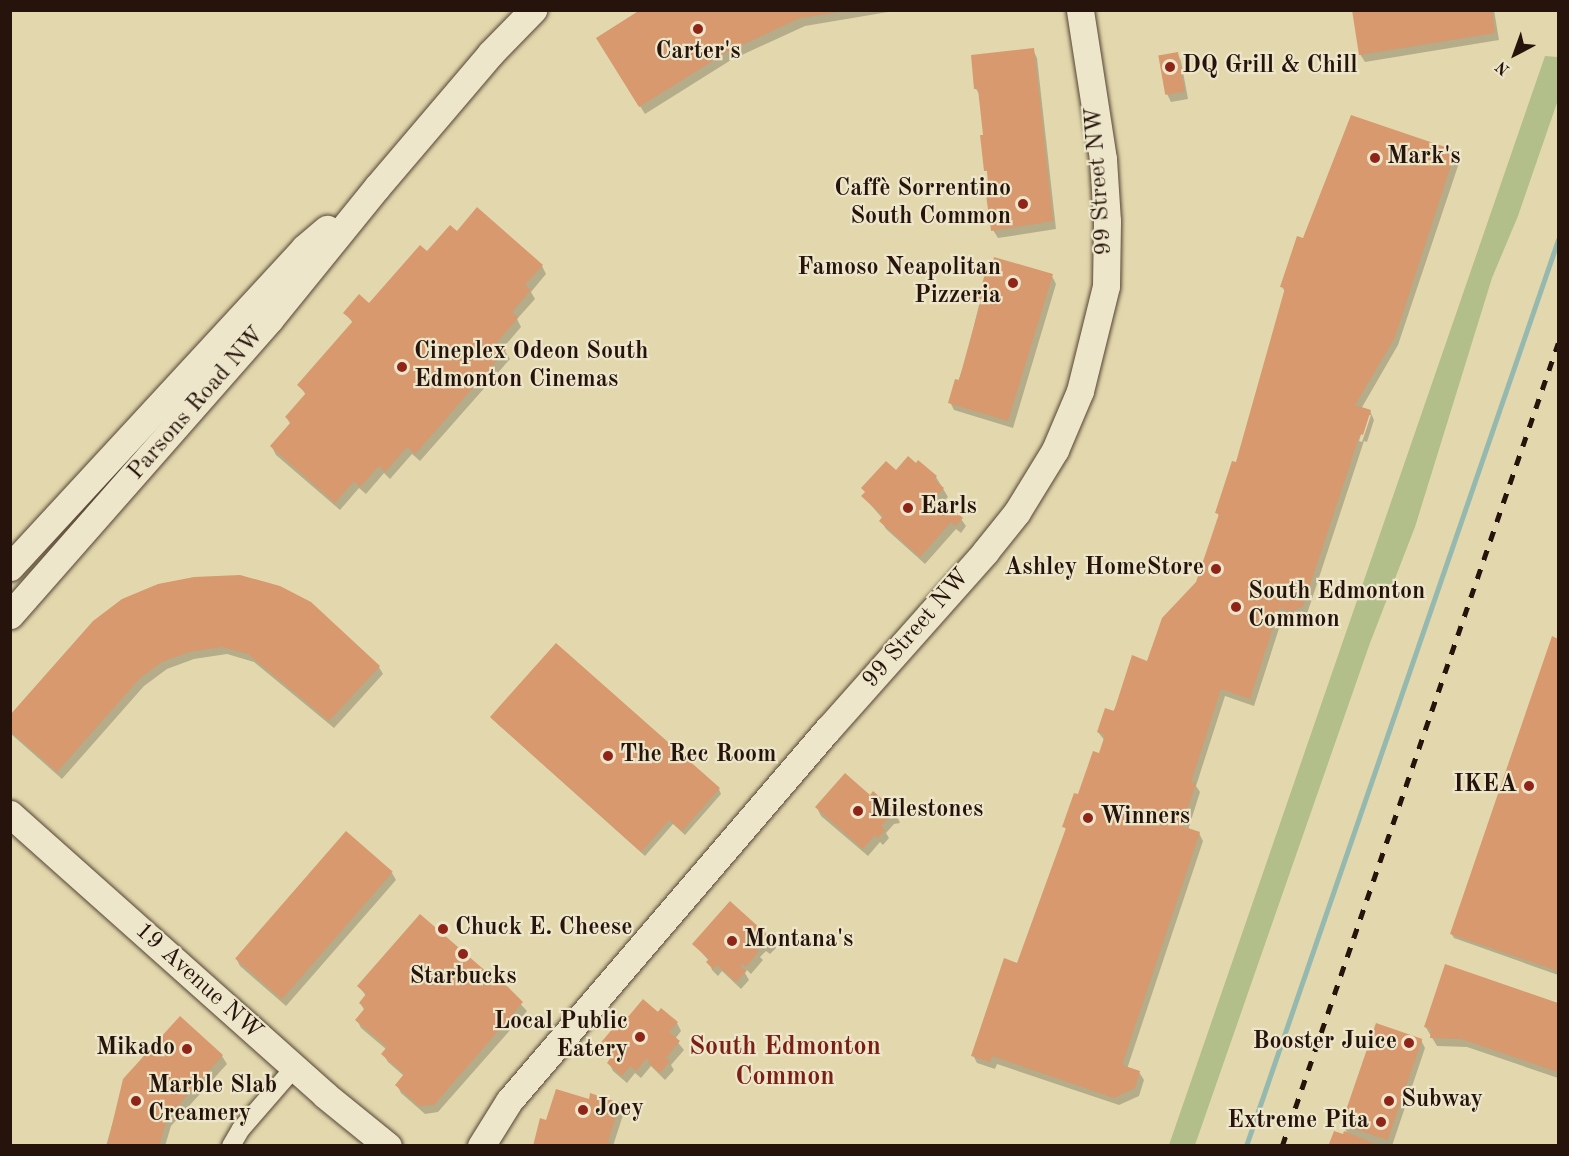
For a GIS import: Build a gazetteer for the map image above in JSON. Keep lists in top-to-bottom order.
{
  "streets": {
    "street": ["99 Street NW", "Parsons Road NW", "19 Avenue NW"]
  },
  "districts": ["South Edmonton Common"],
  "places": [
    "Carter's",
    "DQ Grill & Chill",
    "Mark's",
    "Caffè Sorrentino South Common",
    "Famoso Neapolitan Pizzeria",
    "Cineplex Odeon South Edmonton Cinemas",
    "Earls",
    "Ashley HomeStore",
    "South Edmonton Common",
    "The Rec Room",
    "IKEA",
    "Milestones",
    "Winners",
    "Chuck E. Cheese",
    "Montana's",
    "Starbucks",
    "Local Public Eatery",
    "Booster Juice",
    "Mikado",
    "Marble Slab Creamery",
    "Subway",
    "Joey",
    "Extreme Pita"
  ],
  "north": "bottom left"
}
